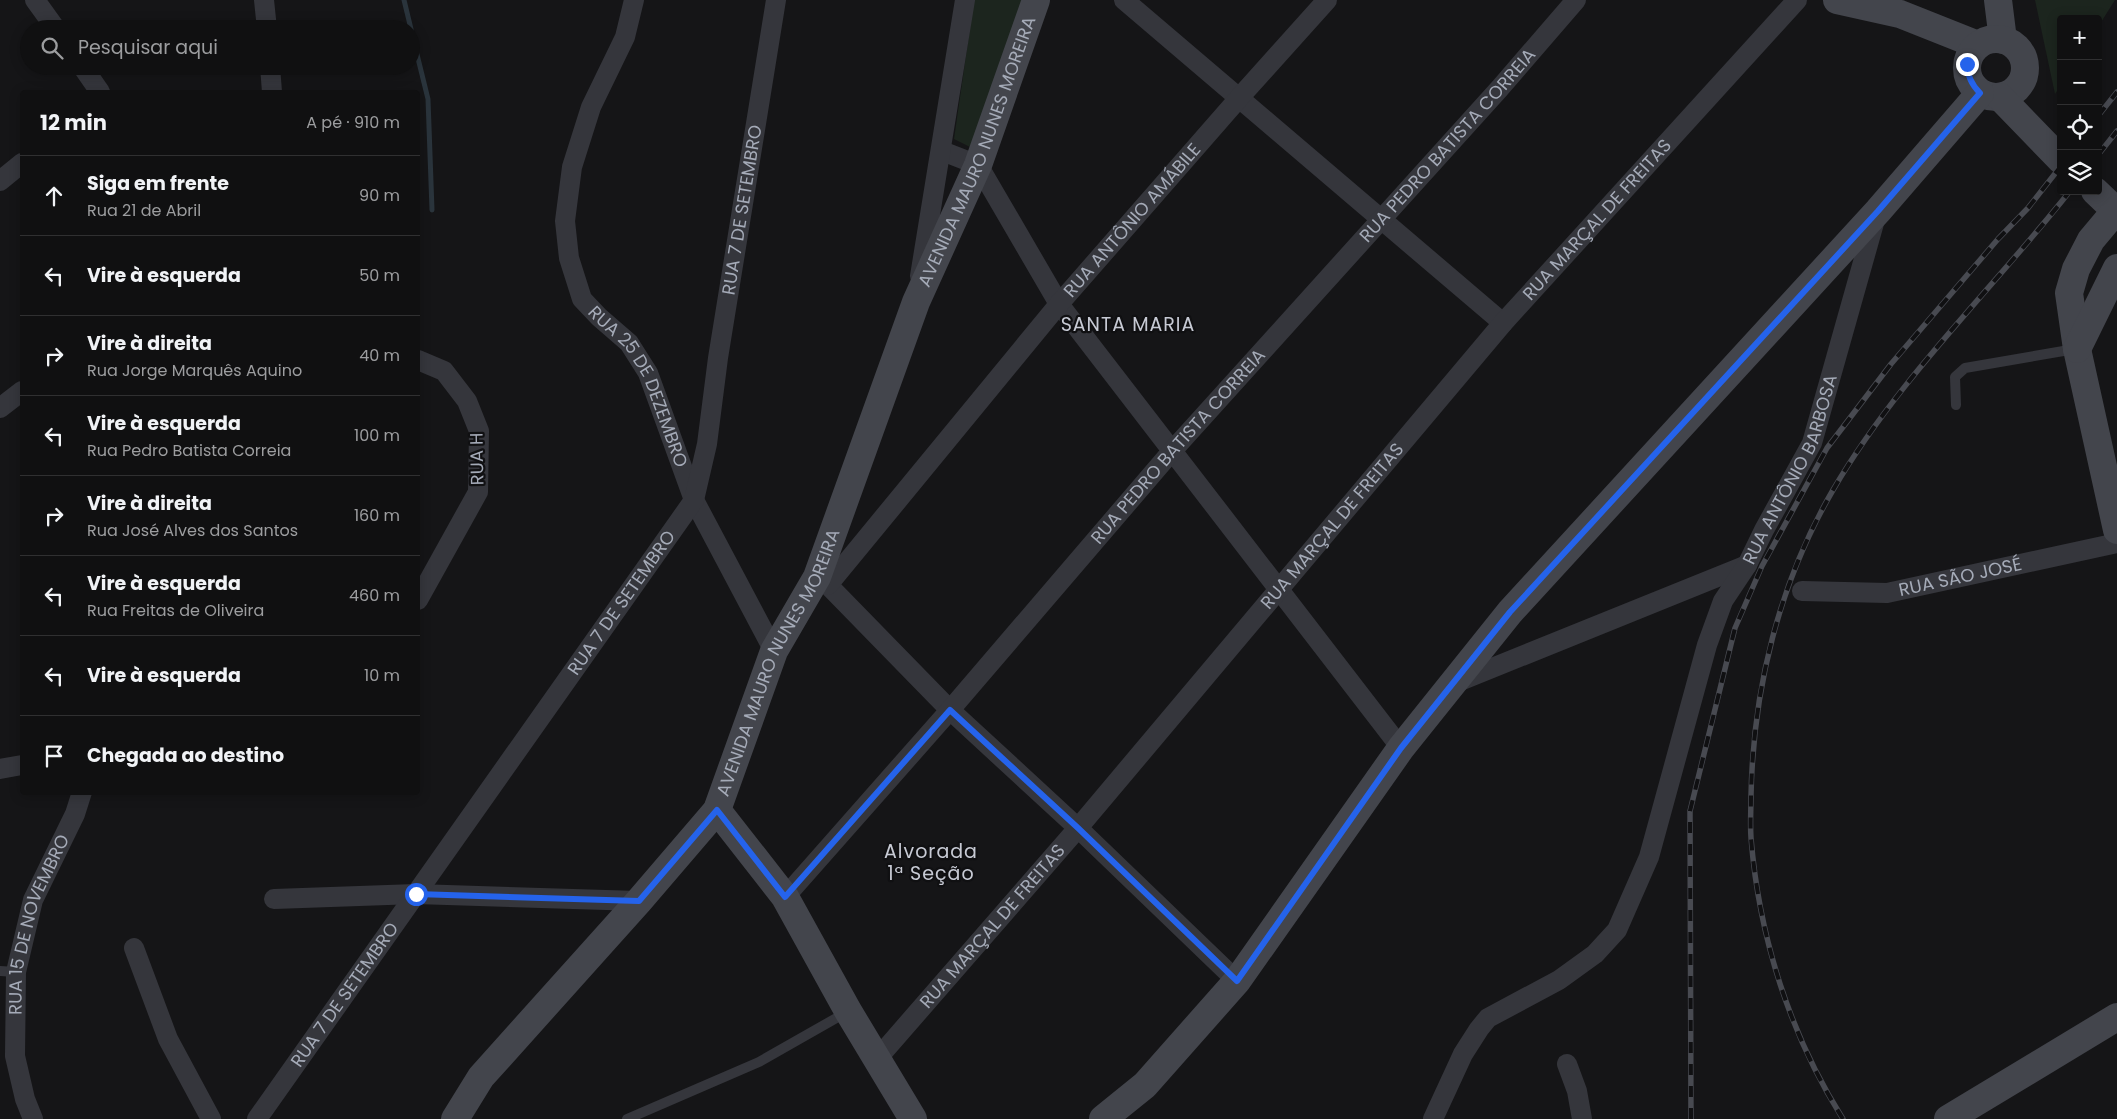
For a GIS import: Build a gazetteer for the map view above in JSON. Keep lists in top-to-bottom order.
{
  "streets": {
    "street": [
      "RUA PEDRO BATISTA CORREIA",
      "AVENIDA MAURO NUNES MOREIRA",
      "RUA 7 DE SETEMBRO",
      "RUA MARÇAL DE FREITAS",
      "RUA ANTÔNIO AMÁBILE",
      "RUA 25 DE DEZEMBRO",
      "RUA H",
      "RUA ANTÔNIO BARBOSA",
      "RUA SÃO JOSÉ",
      "RUA 15 DE NOVEMBRO"
    ]
  },
  "crossings": [
    ["AVENIDA MAURO NUNES MOREIRA", "RUA ANTÔNIO AMÁBILE"],
    ["AVENIDA MAURO NUNES MOREIRA", "RUA 25 DE DEZEMBRO"],
    ["RUA 7 DE SETEMBRO", "RUA 25 DE DEZEMBRO"]
  ],
  "districts": ["SANTA MARIA", "Alvorada 1ª Seção"],
  "page": {
    "map_buttons": ["+", "−"],
    "search": "Pesquisar aqui",
    "heading": ["12 min", "A pé · 910 m"],
    "list": [
      ["Siga em frente", "Rua 21 de Abril", "90 m"],
      ["Vire à esquerda", "50 m"],
      ["Vire à direita", "Rua Jorge Marquês Aquino", "40 m"],
      ["Vire à esquerda", "Rua Pedro Batista Correia", "100 m"],
      ["Vire à direita", "Rua José Alves dos Santos", "160 m"],
      ["Vire à esquerda", "Rua Freitas de Oliveira", "460 m"],
      ["Vire à esquerda", "10 m"],
      "Chegada ao destino"
    ]
  }
}
